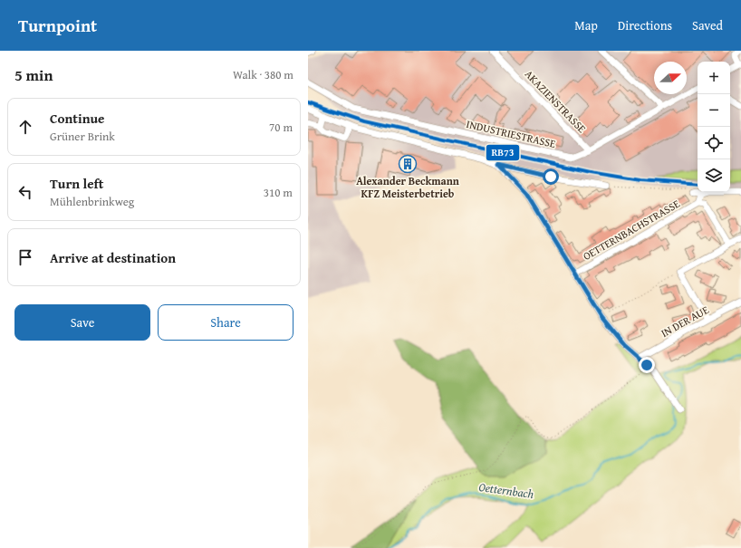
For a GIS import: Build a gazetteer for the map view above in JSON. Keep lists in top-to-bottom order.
{
  "streets": {
    "street": [
      "AKAZIENSTRASSE",
      "INDUSTRIESTRASSE",
      "OETTERNBACHSTRASSE",
      "IN DER AUE"
    ]
  },
  "crossings": [
    ["AKAZIENSTRASSE", "INDUSTRIESTRASSE"]
  ],
  "water": ["Oetternbach"],
  "places": {
    "building": ["Alexander Beckmann KFZ Meisterbetrieb"]
  },
  "lines": ["transit line RB73"],
  "north": "right",
  "page": {
    "header": "Turnpoint",
    "nav": ["Map", "Directions", "Saved"],
    "heading": ["5 min", "Walk · 380 m"],
    "map_buttons": ["+", "−"],
    "list": [
      ["Continue", "Grüner Brink", "70 m"],
      ["Turn left", "Mühlenbrinkweg", "310 m"],
      "Arrive at destination"
    ],
    "buttons": ["Save", "Share"]
  }
}
